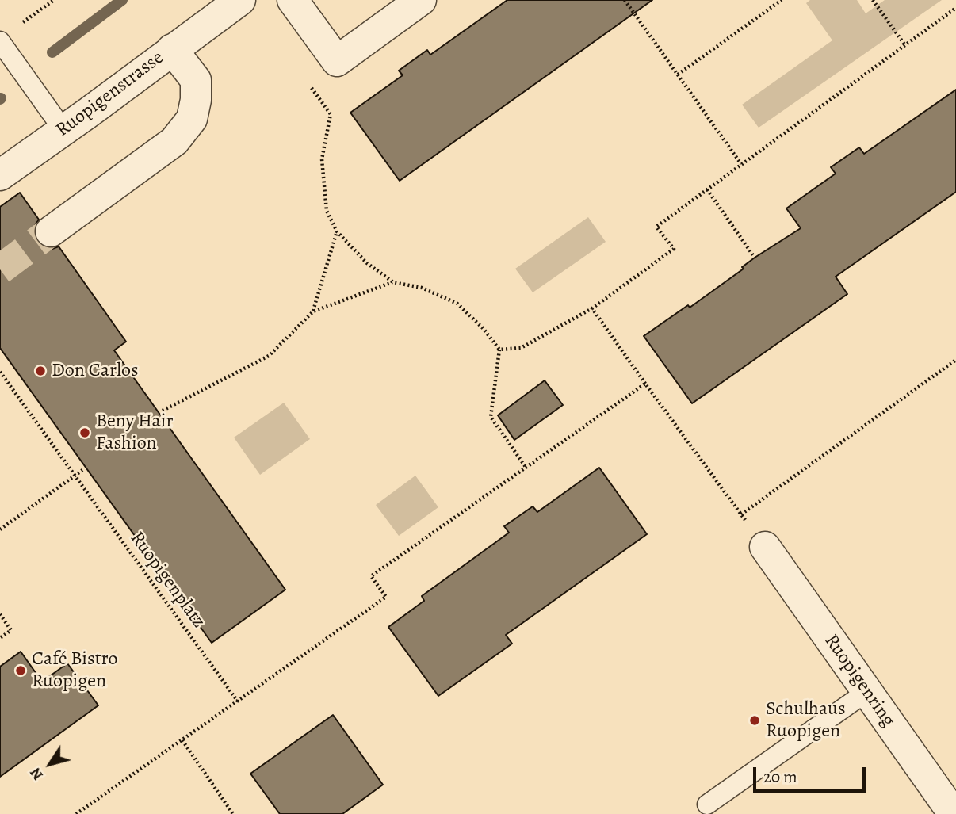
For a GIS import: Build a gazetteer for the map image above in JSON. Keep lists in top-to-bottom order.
{
  "streets": {
    "street": ["Ruopigenstrasse", "Ruopigenring"],
    "path": ["Ruopigenplatz"]
  },
  "places": [
    "Don Carlos",
    "Beny Hair Fashion",
    "Café Bistro Ruopigen",
    "Schulhaus Ruopigen"
  ],
  "scale_bar": "20 m",
  "north": "bottom left"
}
